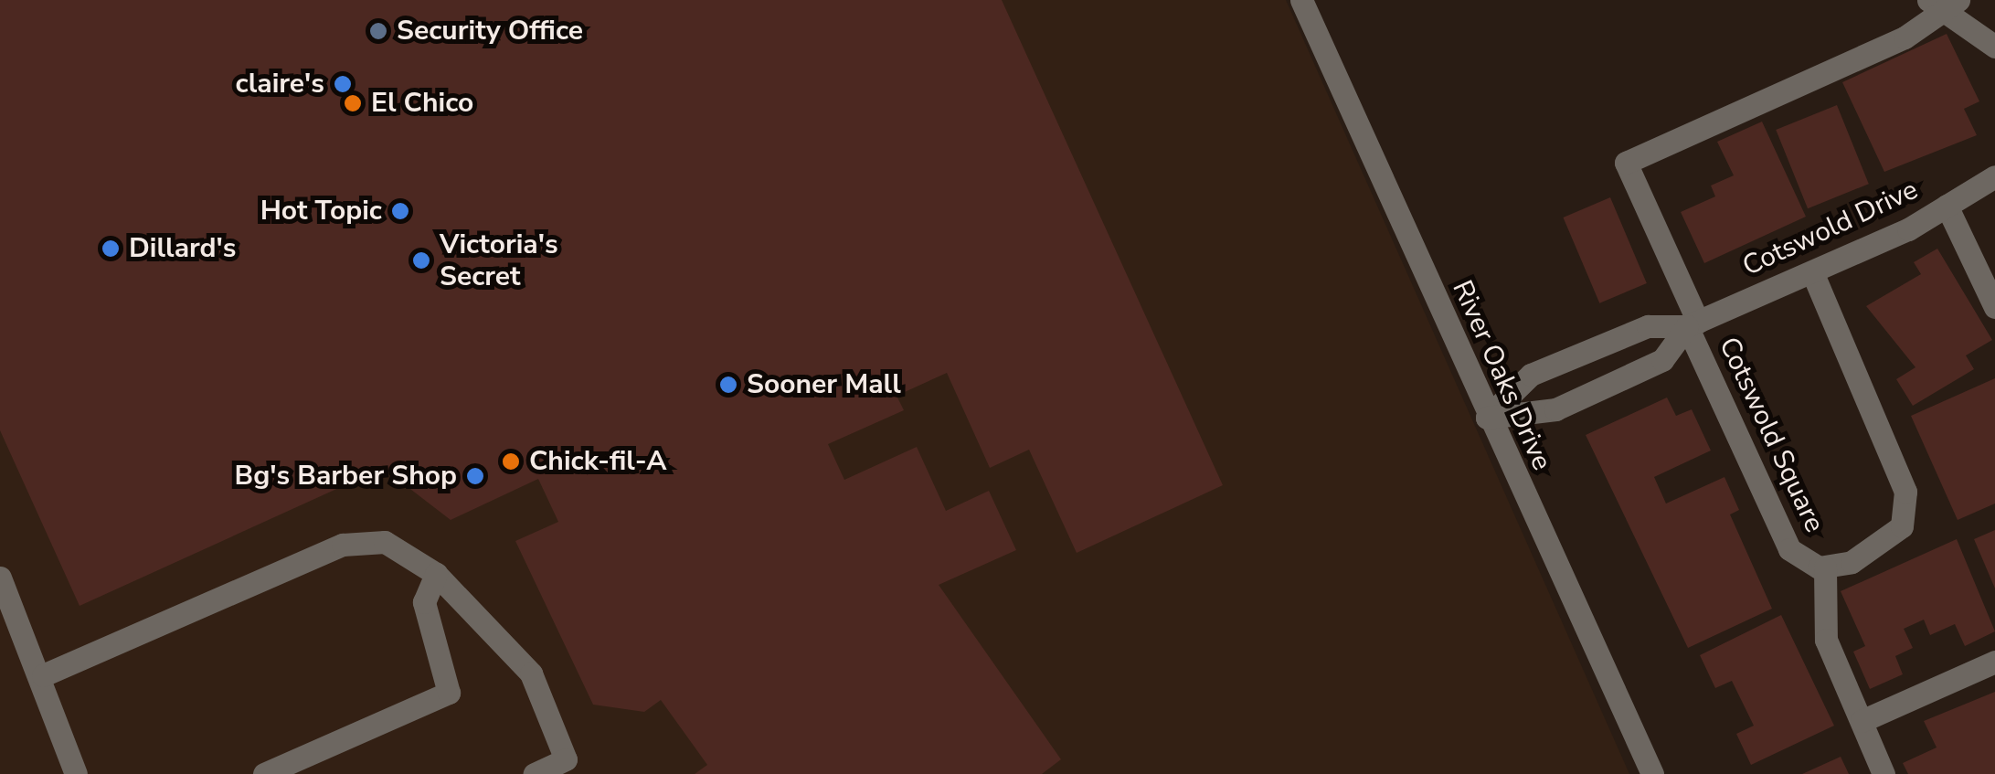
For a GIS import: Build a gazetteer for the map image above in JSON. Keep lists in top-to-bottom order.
{
  "streets": {
    "street": ["Cotswold Drive", "River Oaks Drive", "Cotswold Square"]
  },
  "crossings": [
    ["Cotswold Drive", "River Oaks Drive"],
    ["Cotswold Drive", "Cotswold Square"]
  ],
  "places": [
    "Security Office",
    "claire's",
    "El Chico",
    "Hot Topic",
    "Dillard's",
    "Victoria's Secret",
    "Sooner Mall",
    "Chick-fil-A",
    "Bg's Barber Shop"
  ]
}
